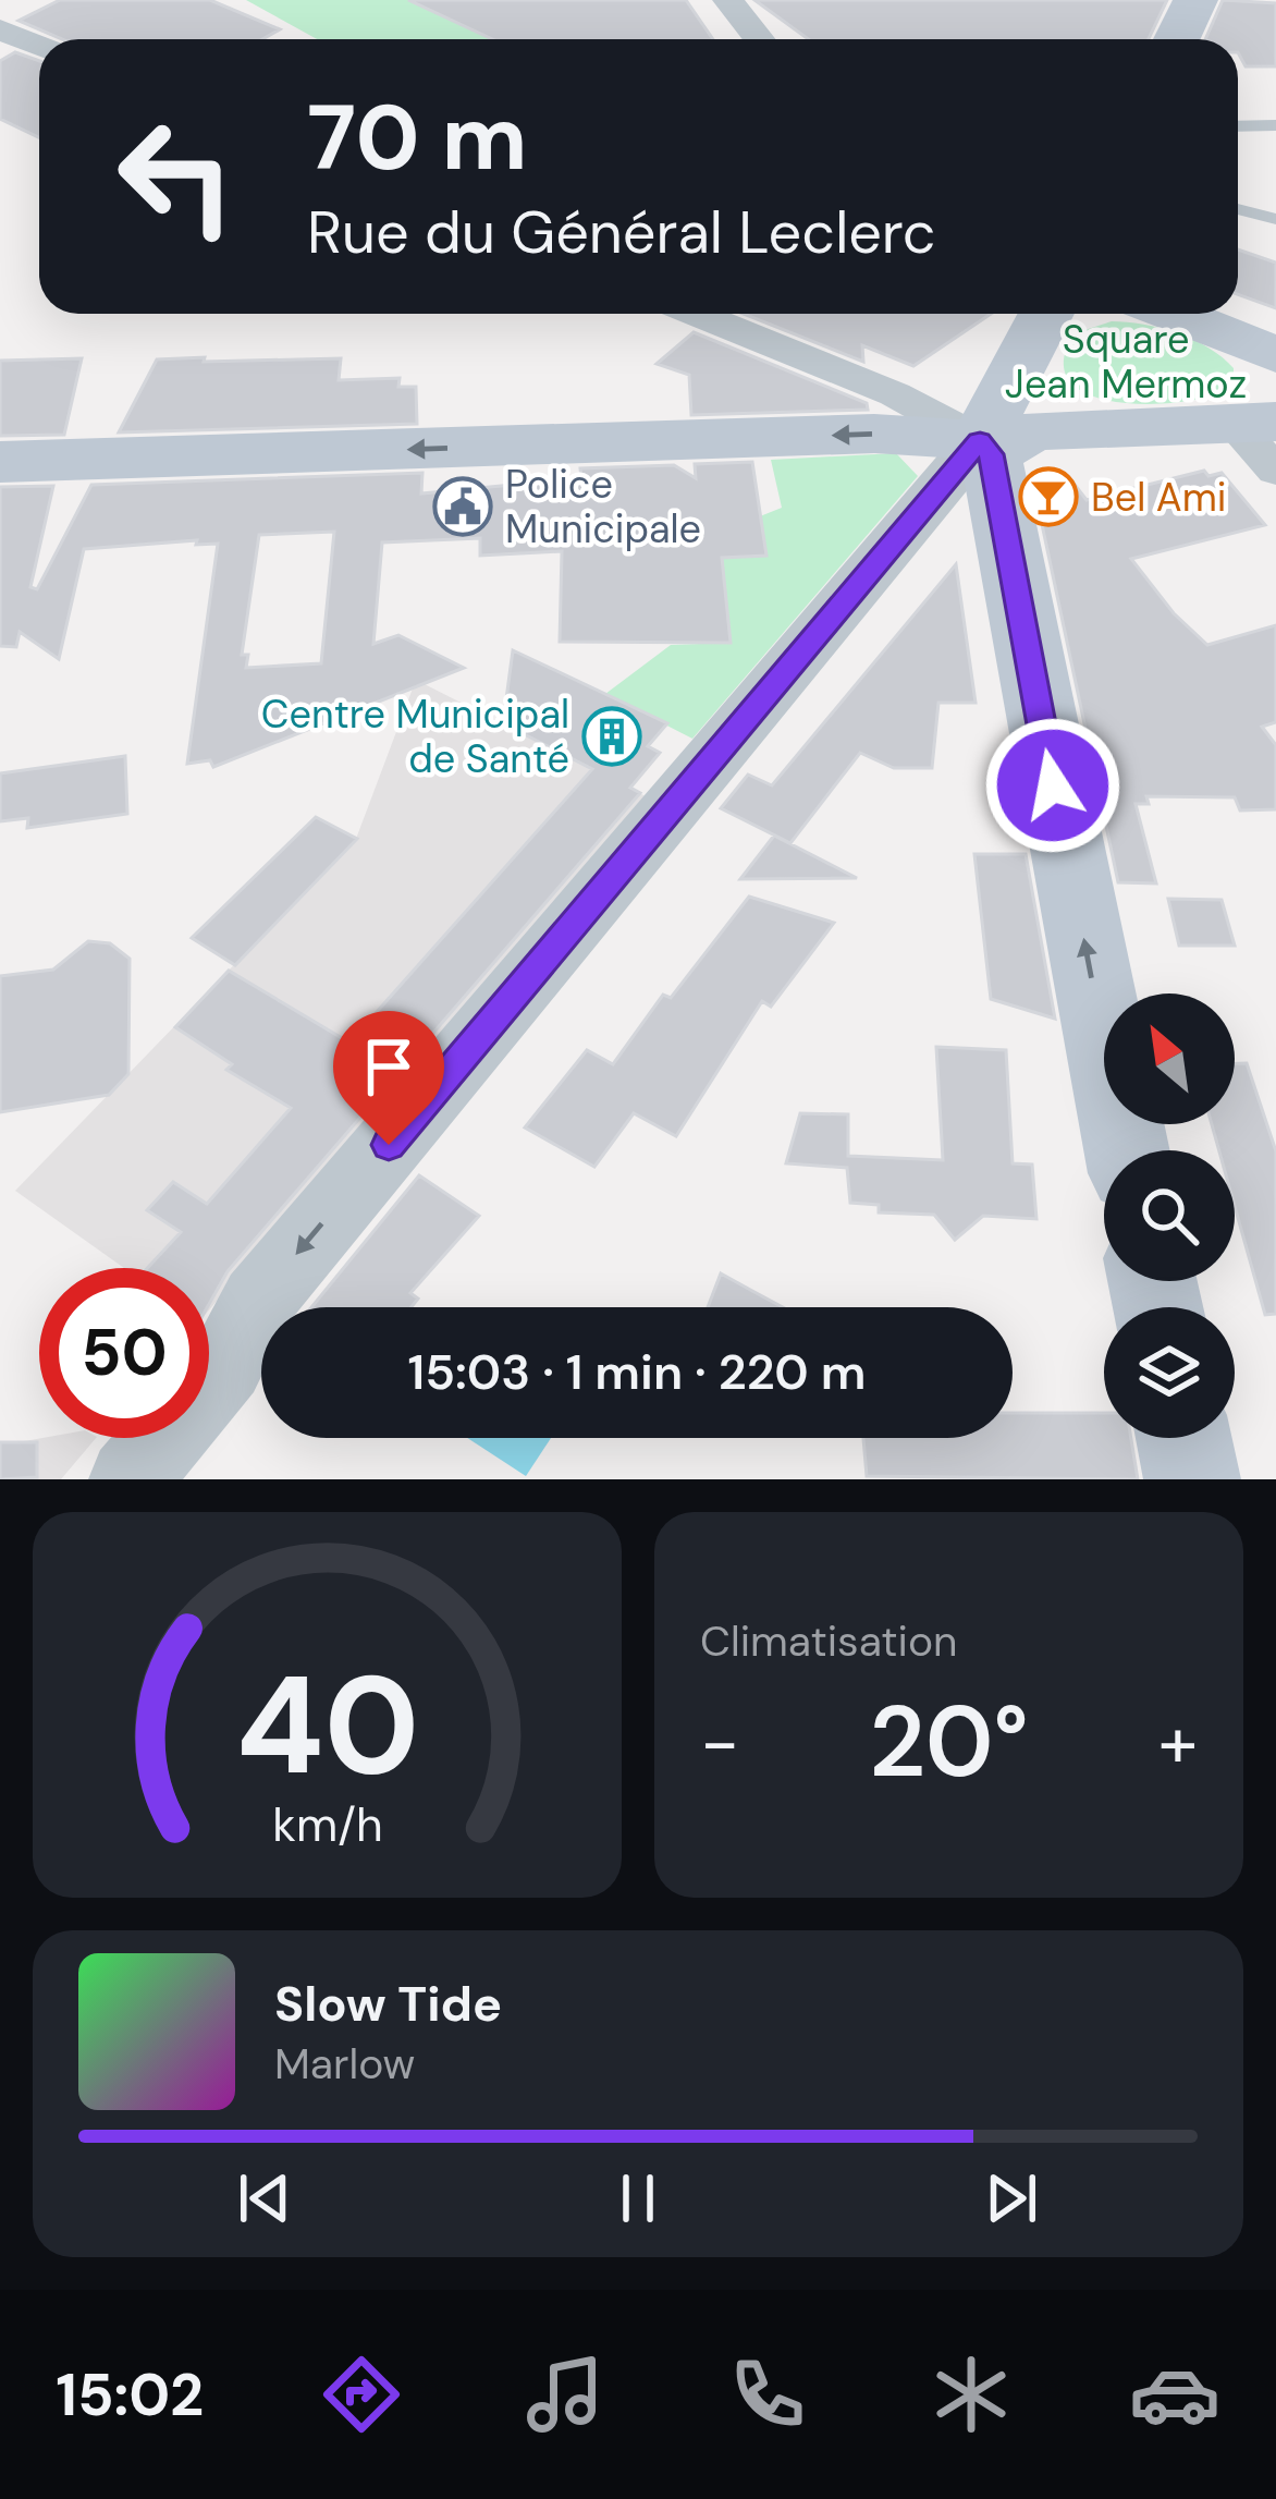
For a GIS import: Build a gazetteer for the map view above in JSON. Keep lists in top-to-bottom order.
{
  "parks": ["Square Jean Mermoz"],
  "places": {
    "bar": ["Bel Ami"],
    "public building": ["Police Municipale"],
    "building": ["Centre Municipal de Santé"]
  },
  "north": "top left",
  "page": {
    "turn": ["70 m", "Rue du Général Leclerc"],
    "limit": "50",
    "trip": "15:03 · 1 min · 220 m",
    "tile": "Climatisation",
    "heat": ["−", "20°", "+"],
    "song": ["Slow Tide", "Marlow"],
    "tabs": "15:02",
    "gauge": ["40", "km/h"]
  }
}
